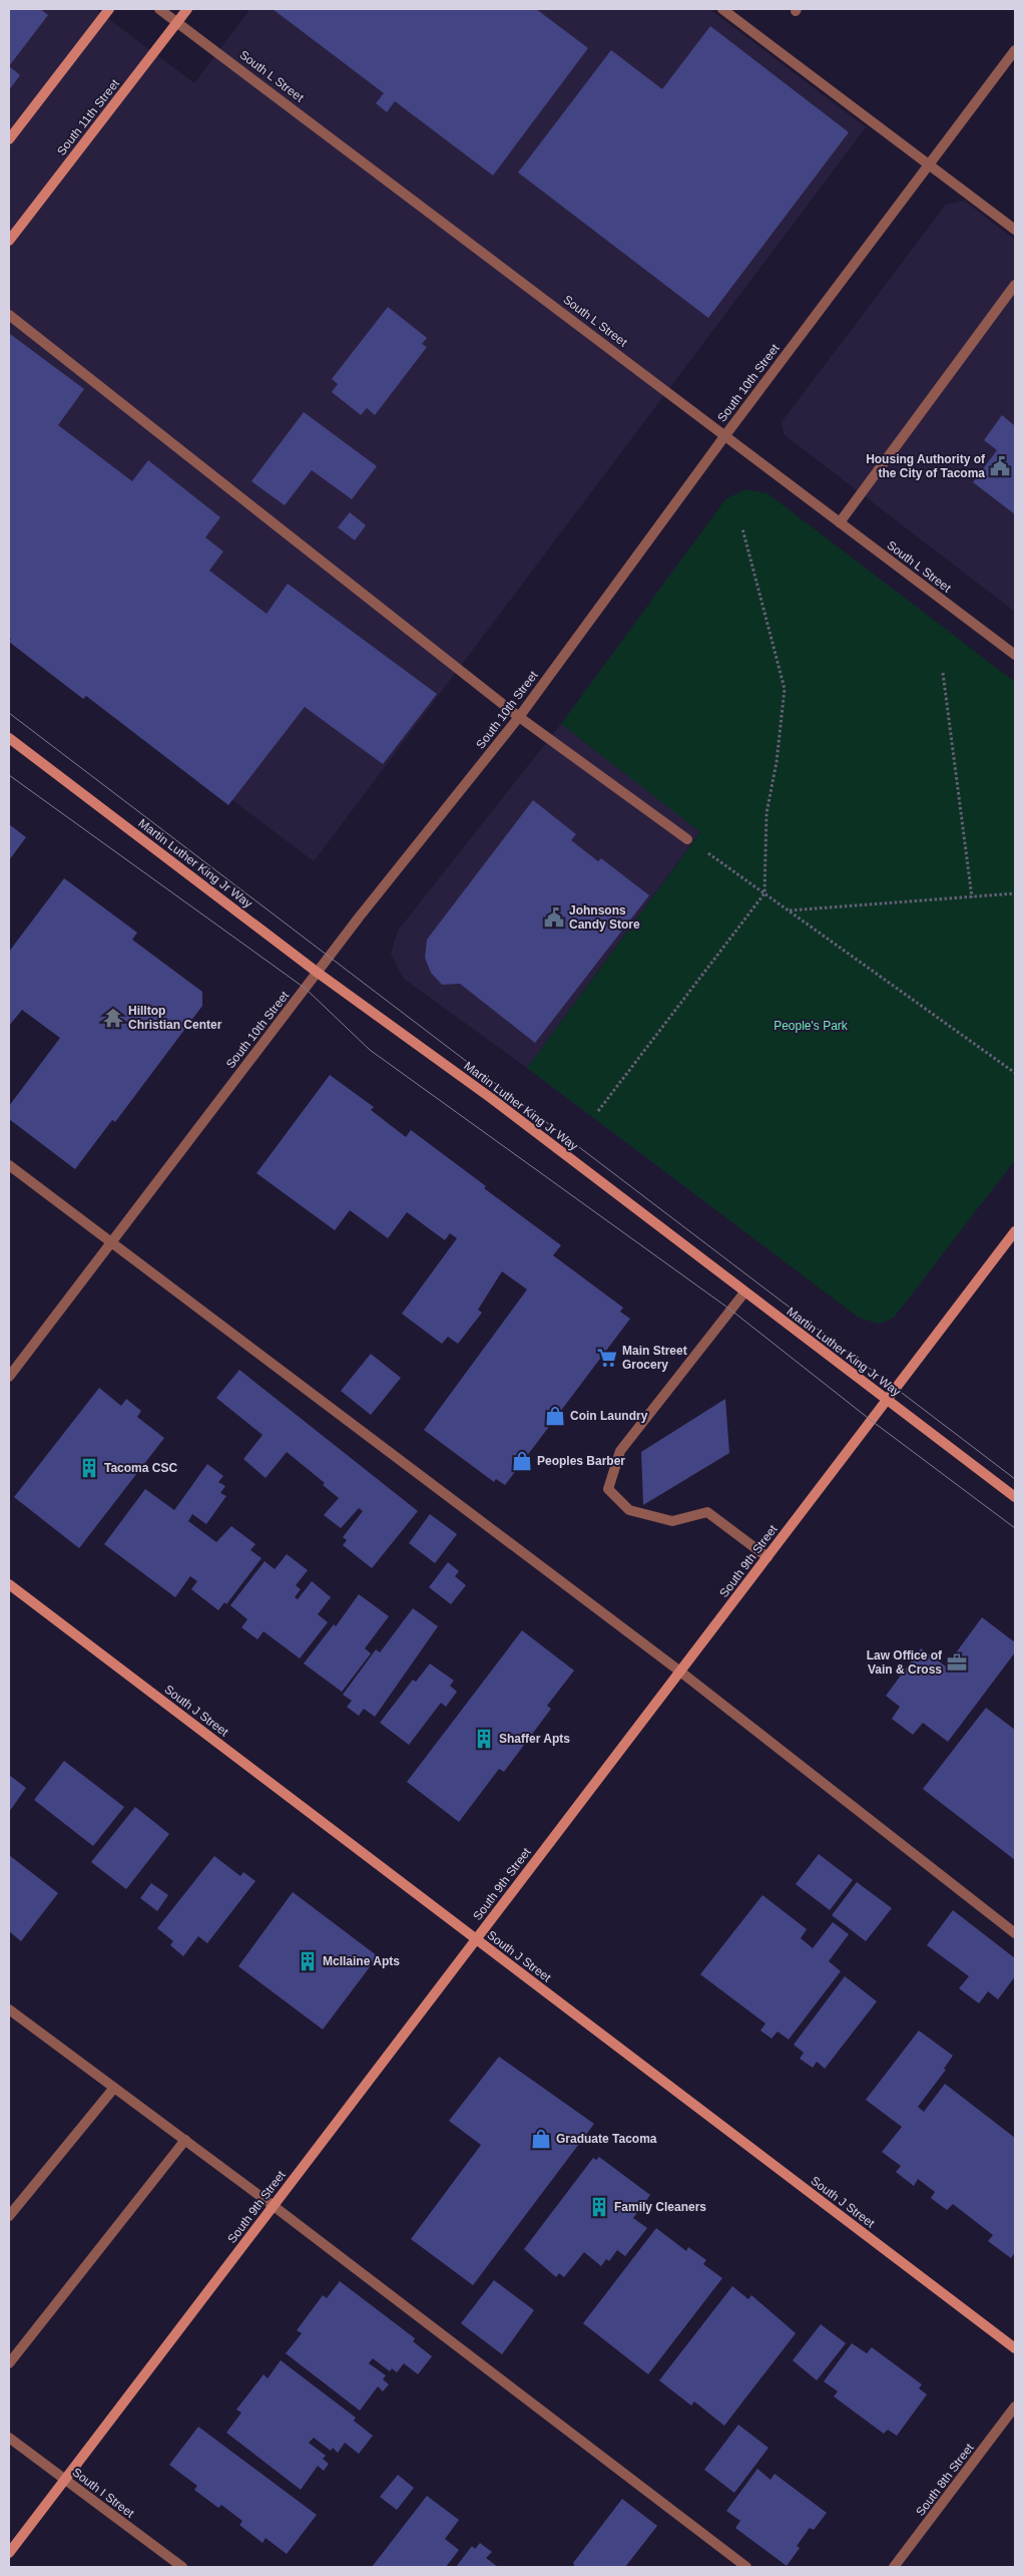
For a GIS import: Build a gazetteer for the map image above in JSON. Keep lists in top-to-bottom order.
{
  "streets": {
    "main road": [
      "South 11th Street",
      "Martin Luther King Jr Way",
      "South 9th Street",
      "South J Street"
    ],
    "street": [
      "South L Street",
      "South 10th Street",
      "South 8th Street",
      "South I Street"
    ]
  },
  "crossings": [
    ["South L Street", "South 11th Street"],
    ["South L Street", "South 10th Street"],
    ["South 10th Street", "Martin Luther King Jr Way"],
    ["Martin Luther King Jr Way", "South 9th Street"],
    ["South 9th Street", "South J Street"],
    ["South 9th Street", "South I Street"]
  ],
  "parks": ["People's Park"],
  "places": {
    "public building": ["Housing Authority of the City of Tacoma", "Johnsons Candy Store"],
    "temple": ["Hilltop Christian Center"],
    "supermarket": ["Main Street Grocery"],
    "shop": ["Coin Laundry", "Peoples Barber", "Graduate Tacoma"],
    "building": [
      "Tacoma CSC",
      "Shaffer Apts",
      "McIlaine Apts",
      "Family Cleaners"
    ],
    "office": ["Law Office of Vain & Cross"]
  }
}
